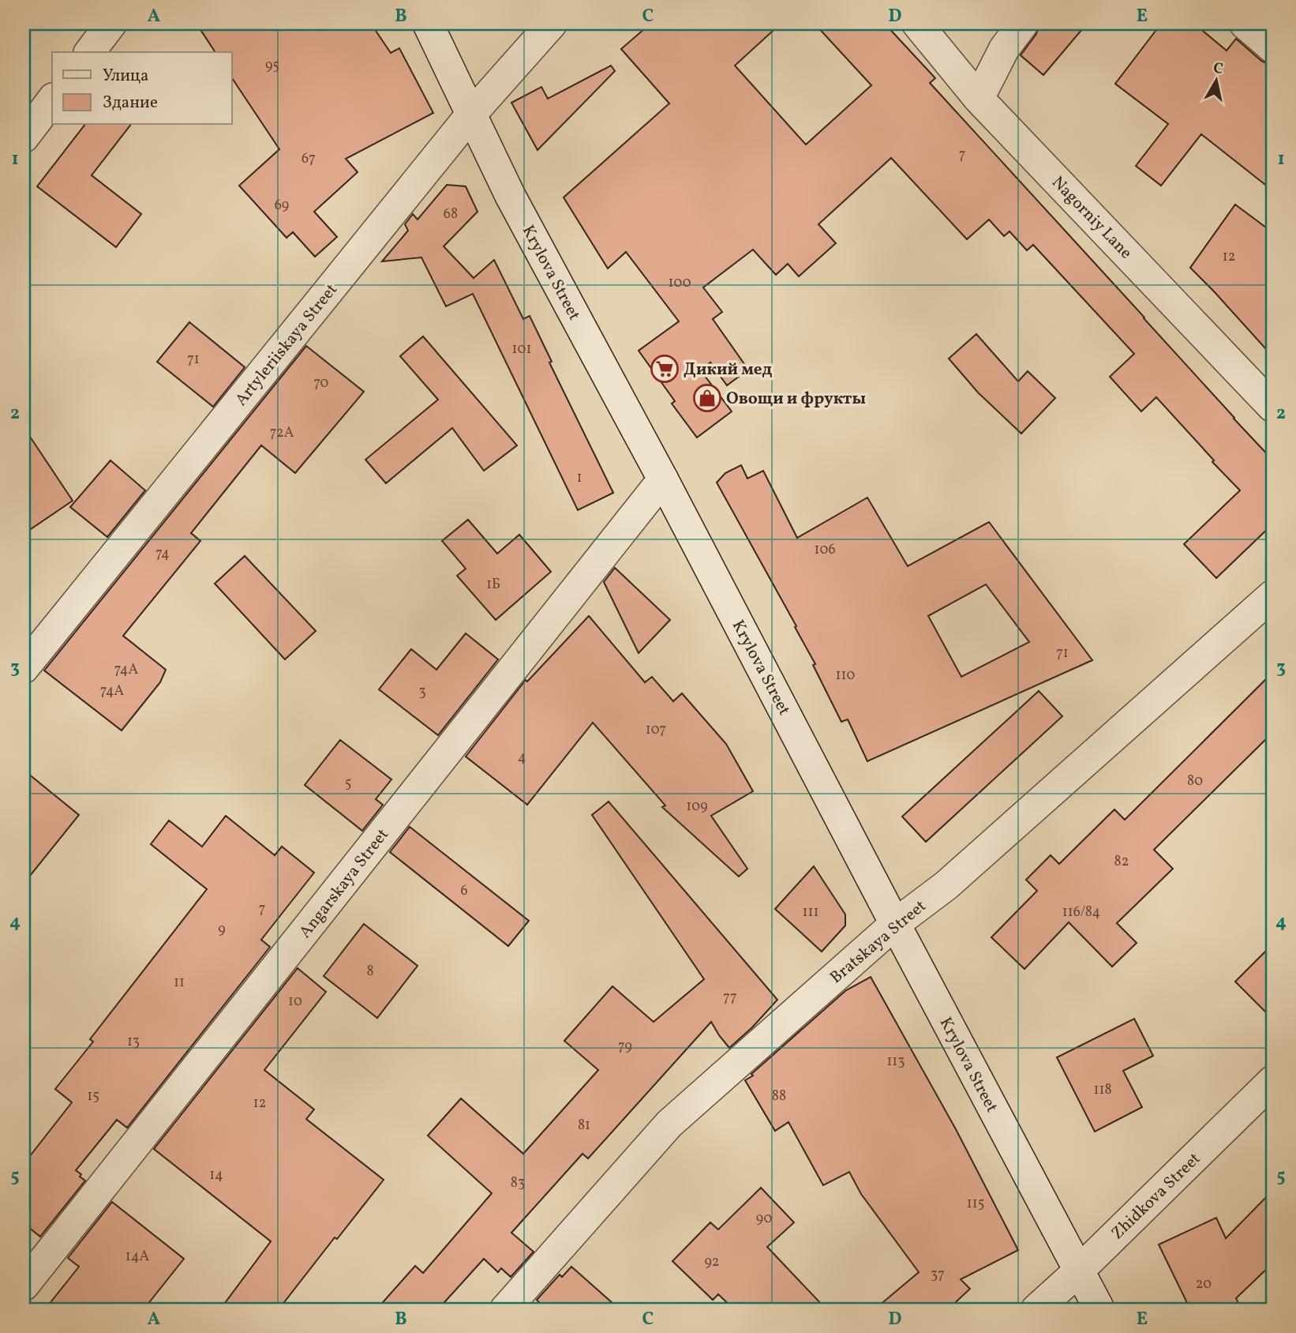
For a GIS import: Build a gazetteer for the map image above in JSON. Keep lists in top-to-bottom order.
{
  "streets": {
    "street": [
      "Nagorniy Lane",
      "Krylova Street",
      "Artyleriiskaya Street",
      "Angarskaya Street",
      "Bratskaya Street",
      "Zhidkova Street"
    ]
  },
  "crossings": [
    ["Krylova Street", "Artyleriiskaya Street"],
    ["Krylova Street", "Angarskaya Street"],
    ["Krylova Street", "Bratskaya Street"],
    ["Krylova Street", "Zhidkova Street"]
  ],
  "places": {
    "supermarket": ["Дикий мед"],
    "shop": ["Овощи и фрукты"]
  },
  "house_numbers": [
    "95",
    "7",
    "67",
    "69",
    "68",
    "12",
    "100",
    "101",
    "71",
    "70",
    "72А",
    "1",
    "106",
    "74",
    "1Б",
    "71",
    "74А",
    "110",
    "74А",
    "3",
    "107",
    "4",
    "80",
    "5",
    "109",
    "82",
    "6",
    "7",
    "111",
    "116/84",
    "9",
    "8",
    "11",
    "77",
    "10",
    "13",
    "79",
    "113",
    "118",
    "15",
    "88",
    "12",
    "81",
    "14",
    "83",
    "115",
    "90",
    "14А",
    "92",
    "37",
    "20"
  ],
  "legend": ["Улица", "Здание"],
  "north": "top",
  "grid": {
    "columns": [
      "A",
      "B",
      "C",
      "D",
      "E"
    ],
    "rows": [
      "1",
      "2",
      "3",
      "4",
      "5"
    ]
  }
}
